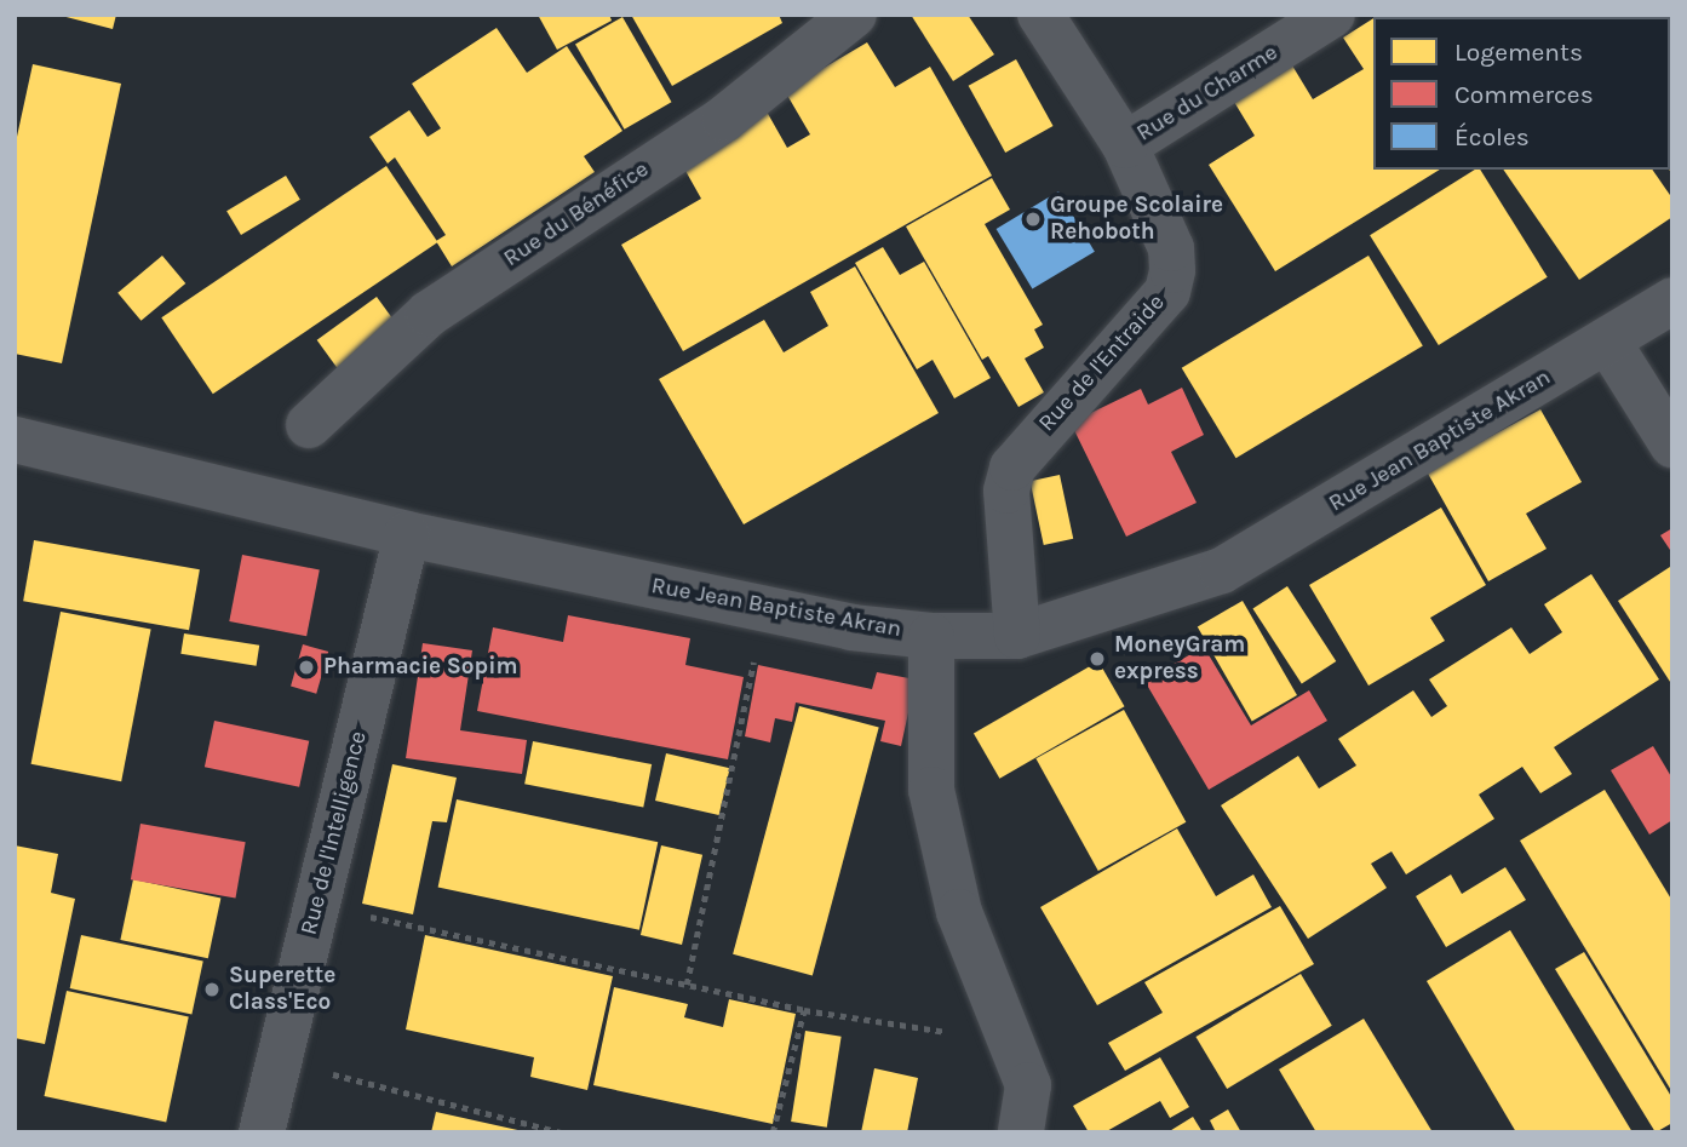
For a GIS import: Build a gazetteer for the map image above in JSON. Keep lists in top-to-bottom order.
{
  "streets": {
    "street": [
      "Rue du Charme",
      "Rue du Bénéfice",
      "Rue de l'Entraide",
      "Rue Jean Baptiste Akran",
      "Rue de l'Intelligence"
    ]
  },
  "crossings": [
    ["Rue du Charme", "Rue de l'Entraide"],
    ["Rue de l'Entraide", "Rue Jean Baptiste Akran"],
    ["Rue Jean Baptiste Akran", "Rue de l'Intelligence"]
  ],
  "places": [
    "Groupe Scolaire Rehoboth",
    "MoneyGram express",
    "Pharmacie Sopim",
    "Superette Class'Eco"
  ],
  "legend": ["Logements", "Commerces", "Écoles"]
}
